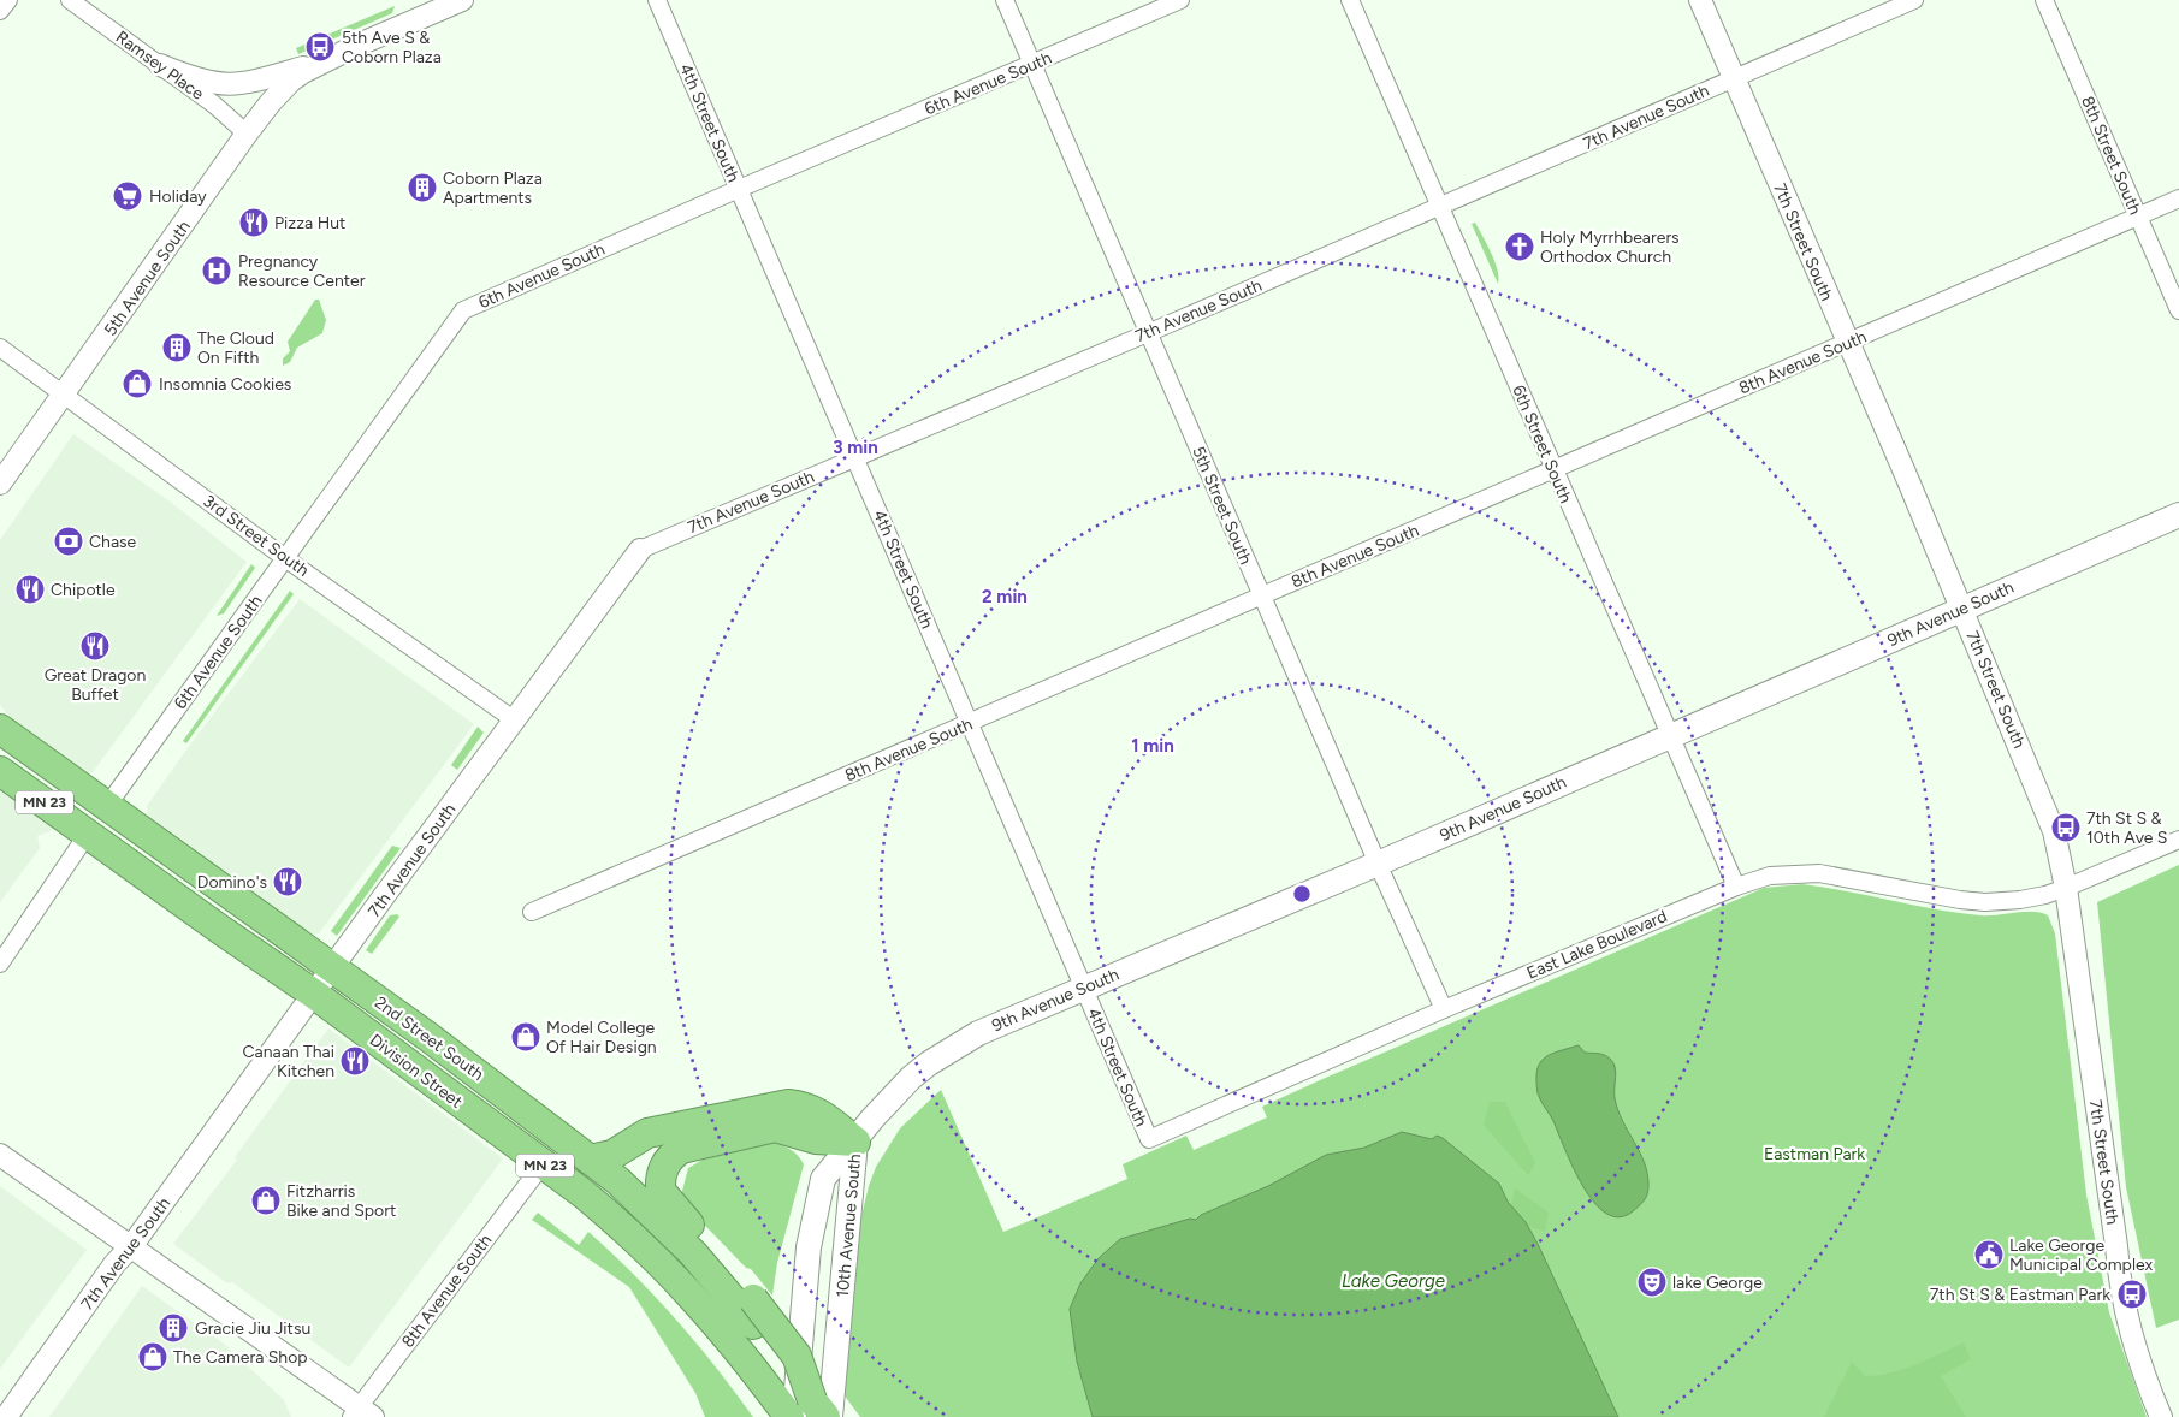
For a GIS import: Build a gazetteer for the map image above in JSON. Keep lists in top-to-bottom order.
{
  "streets": {
    "highway": ["MN 23", "2nd Street South", "Division Street"],
    "main road": ["9th Avenue South", "10th Avenue South"],
    "street": [
      "Ramsey Place",
      "6th Avenue South",
      "7th Avenue South",
      "4th Street South",
      "8th Street South",
      "7th Street South",
      "5th Avenue South",
      "8th Avenue South",
      "6th Street South",
      "5th Street South",
      "3rd Street South",
      "East Lake Boulevard"
    ]
  },
  "crossings": [
    ["Ramsey Place", "5th Avenue South"],
    ["6th Avenue South", "4th Street South"],
    ["6th Avenue South", "5th Street South"],
    ["6th Avenue South", "3rd Street South"],
    ["6th Avenue South", "2nd Street South"],
    ["7th Avenue South", "4th Street South"],
    ["7th Avenue South", "7th Street South"],
    ["7th Avenue South", "6th Street South"],
    ["7th Avenue South", "5th Street South"],
    ["7th Avenue South", "3rd Street South"],
    ["7th Avenue South", "2nd Street South"],
    ["7th Avenue South", "Division Street"],
    ["4th Street South", "8th Avenue South"],
    ["4th Street South", "9th Avenue South"],
    ["4th Street South", "East Lake Boulevard"],
    ["8th Street South", "8th Avenue South"],
    ["7th Street South", "8th Avenue South"],
    ["7th Street South", "9th Avenue South"],
    ["7th Street South", "East Lake Boulevard"],
    ["5th Avenue South", "3rd Street South"],
    ["8th Avenue South", "6th Street South"],
    ["8th Avenue South", "5th Street South"],
    ["8th Avenue South", "Division Street"],
    ["6th Street South", "9th Avenue South"],
    ["6th Street South", "East Lake Boulevard"],
    ["5th Street South", "9th Avenue South"],
    ["5th Street South", "East Lake Boulevard"],
    ["9th Avenue South", "10th Avenue South"],
    ["2nd Street South", "10th Avenue South"]
  ],
  "water": ["Lake George"],
  "parks": ["Eastman Park"],
  "places": {
    "bus stop": ["5th Ave S & Coborn Plaza", "7th St S & 10th Ave S", "7th St S & Eastman Park"],
    "building": ["Coborn Plaza Apartments", "The Cloud On Fifth", "Gracie Jiu Jitsu"],
    "supermarket": ["Holiday"],
    "restaurant": [
      "Pizza Hut",
      "Chipotle",
      "Great Dragon Buffet",
      "Domino's",
      "Canaan Thai Kitchen"
    ],
    "church": ["Holy Myrrhbearers Orthodox Church"],
    "hospital": ["Pregnancy Resource Center"],
    "shop": [
      "Insomnia Cookies",
      "Model College Of Hair Design",
      "Fitzharris Bike and Sport",
      "The Camera Shop"
    ],
    "bank": ["Chase"],
    "public building": ["Lake George Municipal Complex"],
    "theatre": ["lake George"]
  },
  "rings": ["3 min", "2 min", "1 min"]
}
